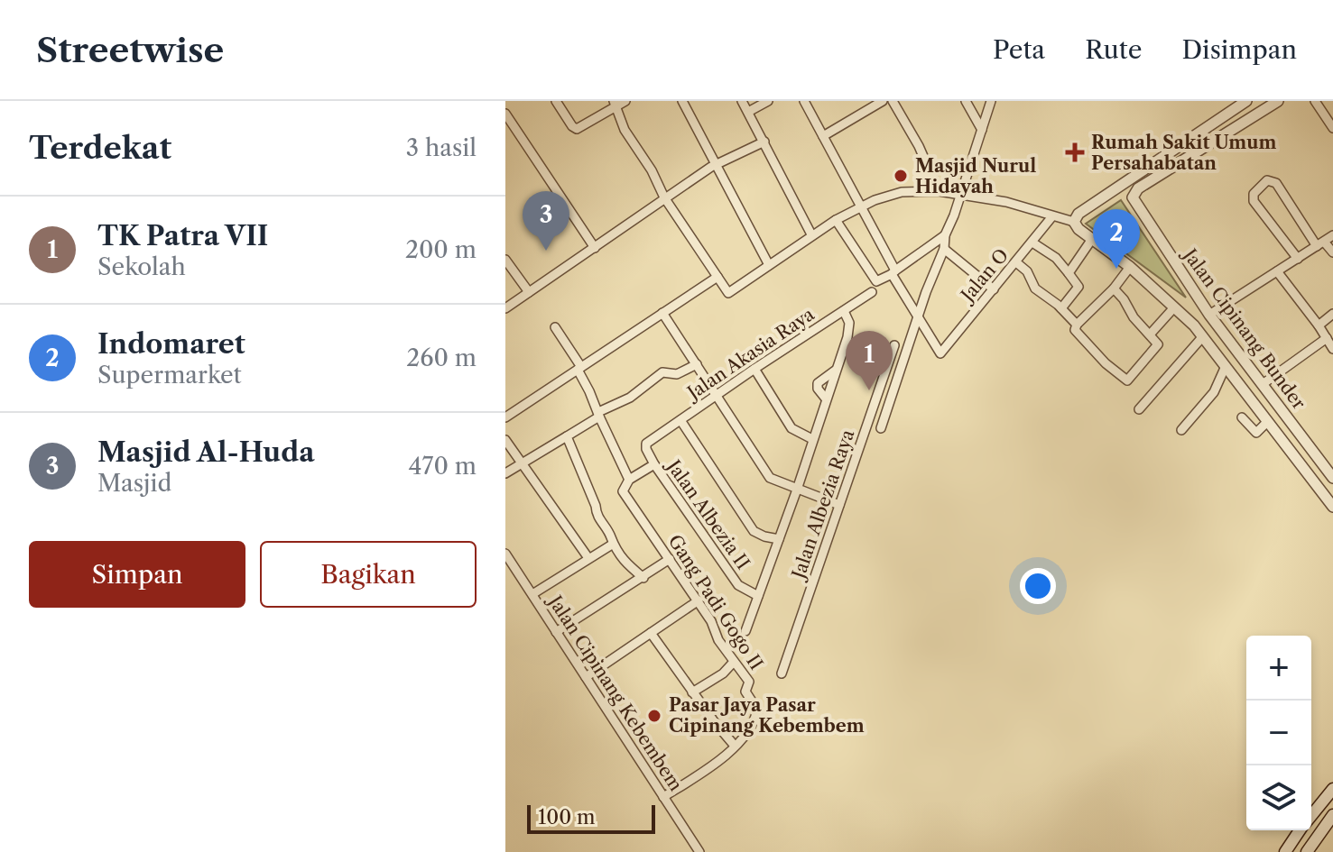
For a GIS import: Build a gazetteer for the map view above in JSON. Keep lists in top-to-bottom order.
{
  "streets": {
    "street": [
      "Jalan O",
      "Jalan Cipinang Bunder",
      "Jalan Akasia Raya",
      "Jalan Albezia Raya",
      "Jalan Albezia II",
      "Gang Padi Gogo II",
      "Jalan Cipinang Kebembem"
    ]
  },
  "crossings": [
    ["Jalan Akasia Raya", "Jalan Albezia II"]
  ],
  "places": {
    "health": ["Rumah Sakit Umum Persahabatan"],
    "other": ["Masjid Nurul Hidayah", "Pasar Jaya Pasar Cipinang Kebembem"]
  },
  "scale_bar": "100 m",
  "page": {
    "header": "Streetwise",
    "nav": ["Peta", "Rute", "Disimpan"],
    "heading": ["Terdekat", "3 hasil"],
    "pins": ["3", "2", "1"],
    "list": [
      {
        "mark": "1",
        "name": "TK Patra VII",
        "note": "Sekolah",
        "value": "200 m"
      },
      {
        "mark": "2",
        "name": "Indomaret",
        "note": "Supermarket",
        "value": "260 m"
      },
      {
        "mark": "3",
        "name": "Masjid Al-Huda",
        "note": "Masjid",
        "value": "470 m"
      }
    ],
    "buttons": ["Simpan", "Bagikan"],
    "map_buttons": ["+", "−"],
    "scale": "100 m"
  }
}
